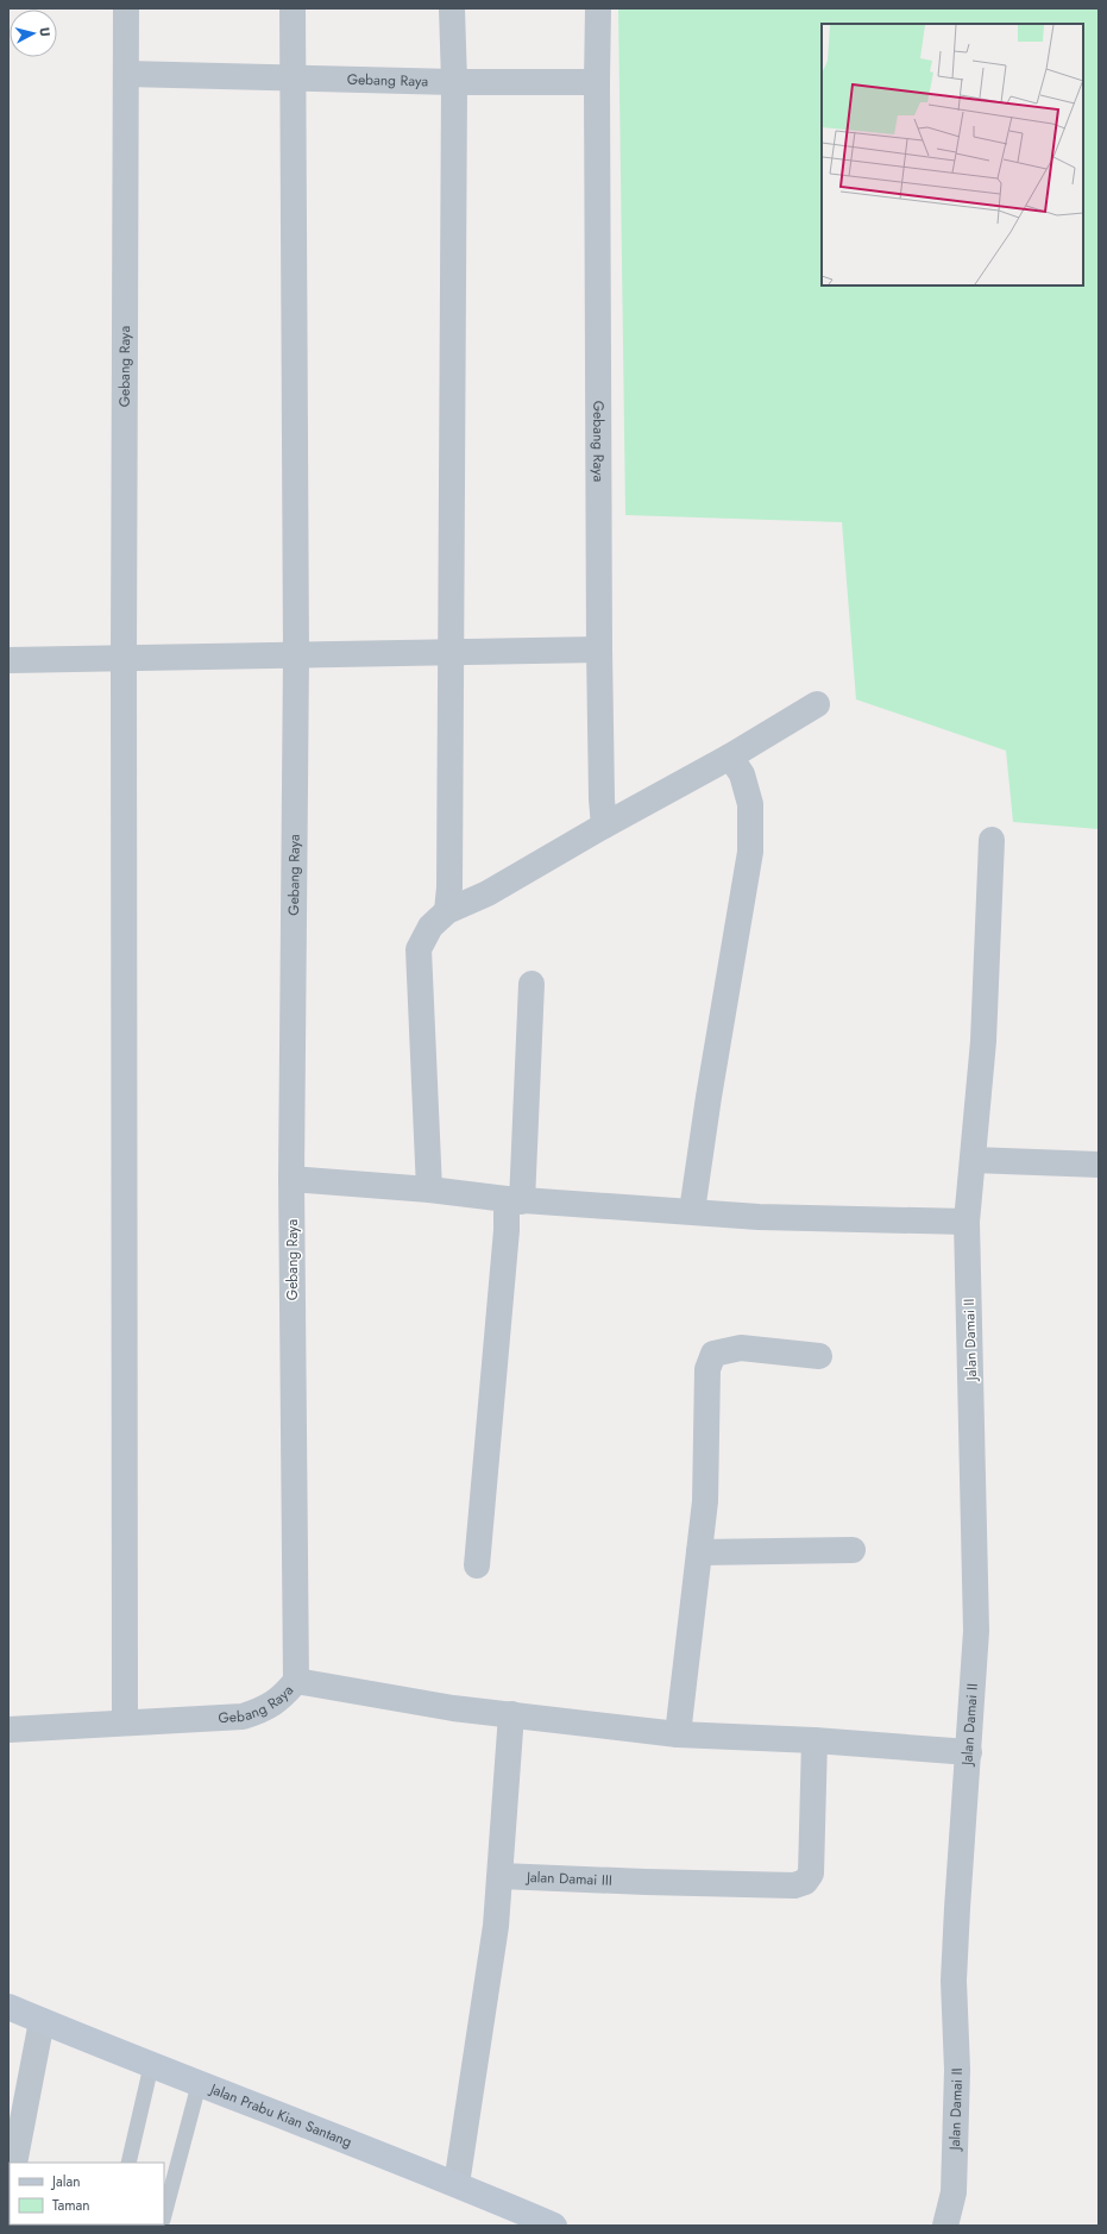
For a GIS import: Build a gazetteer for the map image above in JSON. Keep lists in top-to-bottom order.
{
  "streets": {
    "main road": ["Jalan Prabu Kian Santang"],
    "street": ["Gebang Raya", "Jalan Damai II", "Jalan Damai III"]
  },
  "legend": ["Jalan", "Taman"],
  "north": "right"
}
